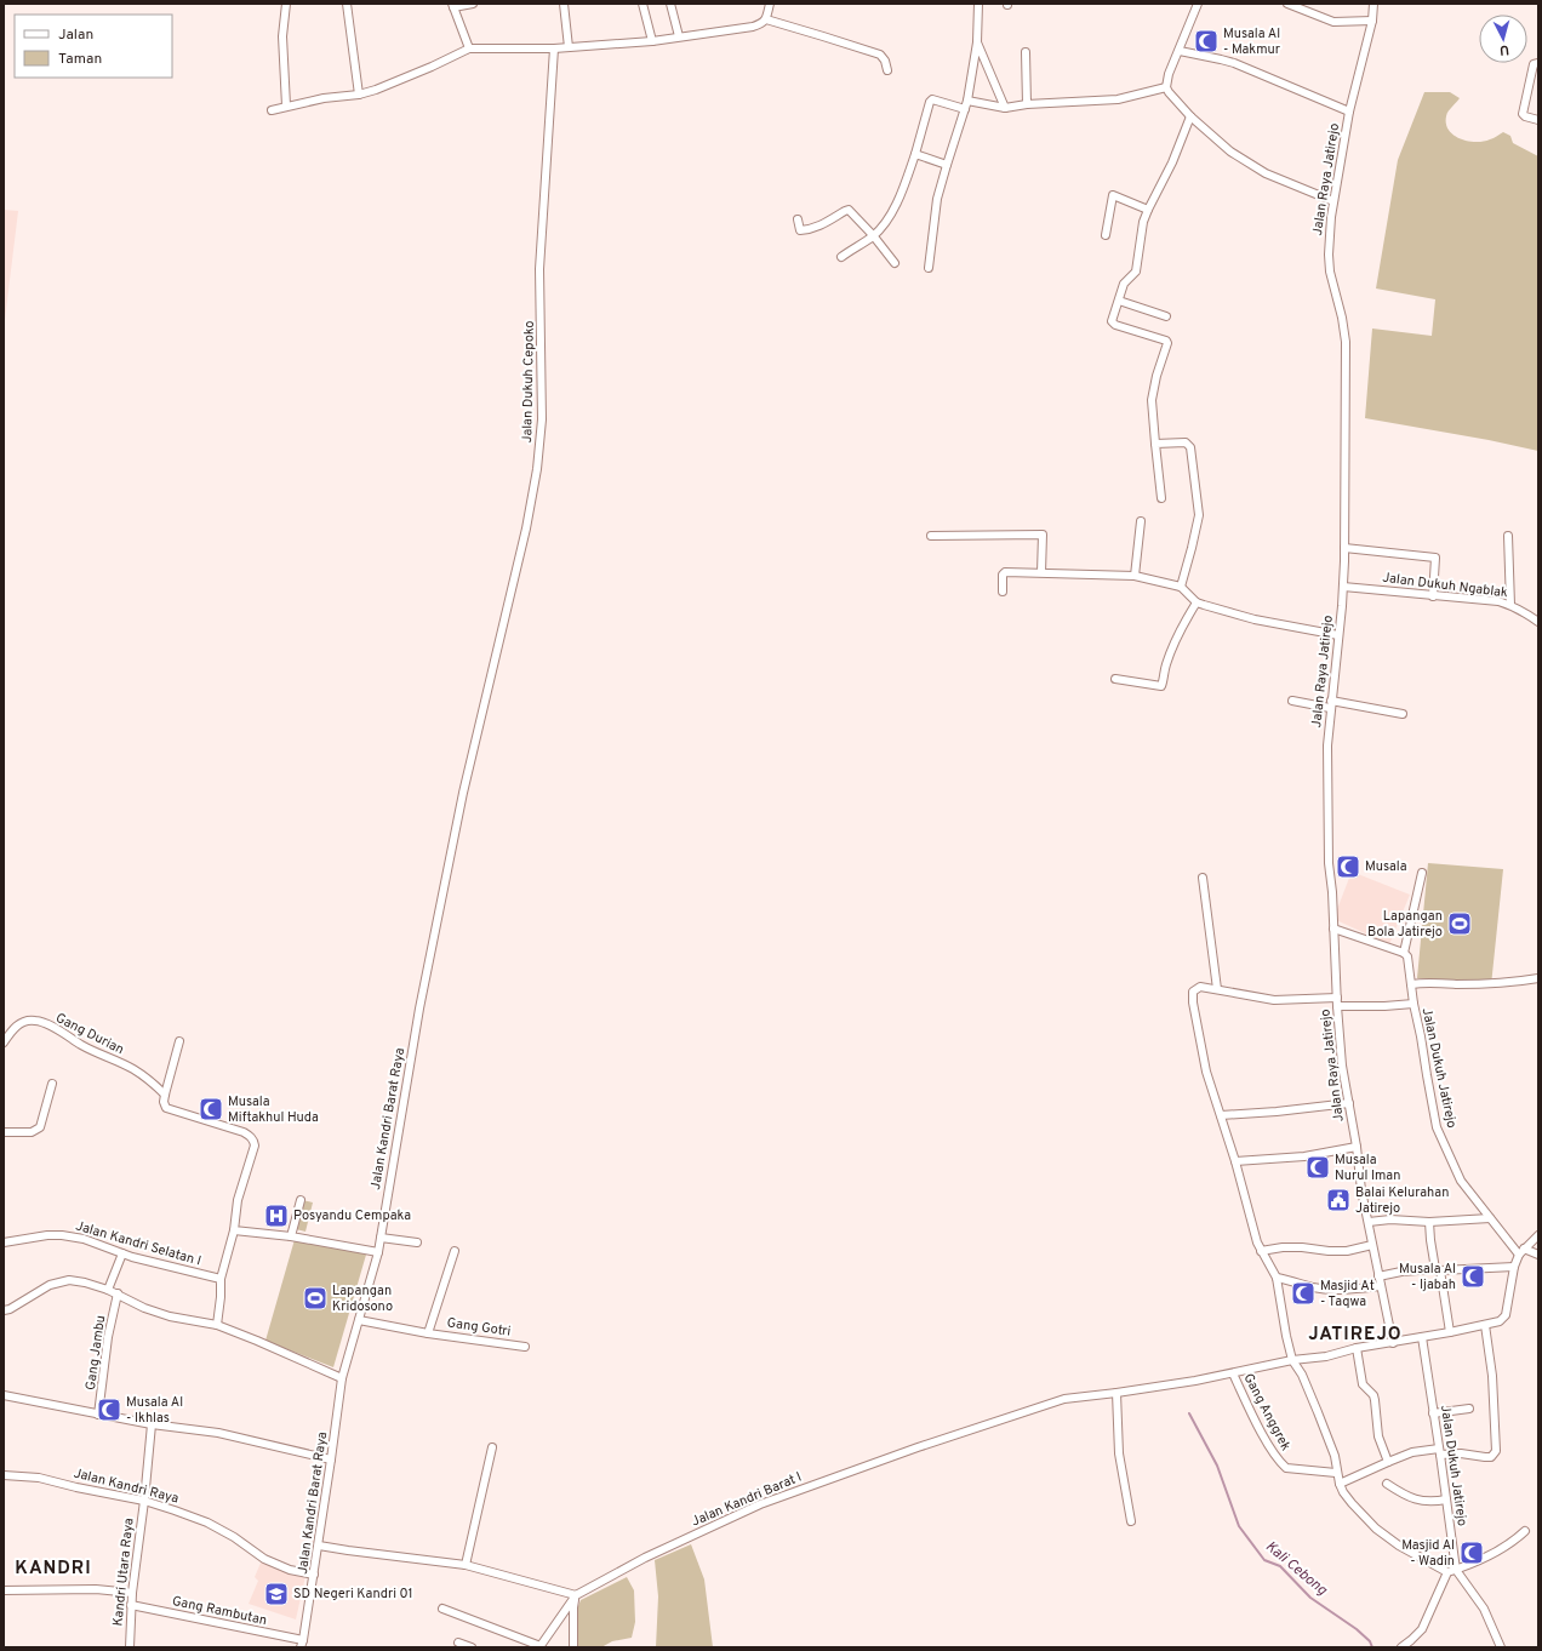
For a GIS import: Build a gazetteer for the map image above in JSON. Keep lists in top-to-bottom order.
{
  "streets": {
    "street": [
      "Jalan Raya Jatirejo",
      "Jalan Dukuh Cepoko",
      "Jalan Dukuh Ngablak",
      "Gang Durian",
      "Jalan Dukuh Jatirejo",
      "Jalan Kandri Barat Raya",
      "Jalan Kandri Selatan I",
      "Gang Gotri",
      "Gang Jambu",
      "Gang Anggrek",
      "Jalan Kandri Raya",
      "Jalan Kandri Barat I",
      "Kandri Utara Raya",
      "Gang Rambutan"
    ]
  },
  "crossings": [
    ["Jalan Raya Jatirejo", "Jalan Dukuh Ngablak"],
    ["Jalan Raya Jatirejo", "Jalan Dukuh Jatirejo"],
    ["Jalan Dukuh Cepoko", "Jalan Kandri Barat Raya"],
    ["Gang Durian", "Jalan Kandri Selatan I"],
    ["Jalan Dukuh Jatirejo", "Gang Anggrek"],
    ["Jalan Kandri Barat Raya", "Gang Gotri"],
    ["Jalan Kandri Barat Raya", "Jalan Kandri Raya"],
    ["Jalan Kandri Barat Raya", "Gang Rambutan"],
    ["Gang Anggrek", "Jalan Kandri Barat I"],
    ["Jalan Kandri Raya", "Kandri Utara Raya"],
    ["Kandri Utara Raya", "Gang Rambutan"]
  ],
  "districts": ["JATIREJO", "KANDRI"],
  "water": ["Kali Cebong"],
  "places": {
    "mosque": [
      "Musala Al - Makmur",
      "Musala",
      "Musala Miftakhul Huda",
      "Musala Nurul Iman",
      "Musala Al - Ijabah",
      "Masjid At - Taqwa",
      "Musala Al - Ikhlas",
      "Masjid Al - Wadin"
    ],
    "sports": ["Lapangan Bola Jatirejo", "Lapangan Kridosono"],
    "public building": ["Balai Kelurahan Jatirejo"],
    "hospital": ["Posyandu Cempaka"],
    "school or university": ["SD Negeri Kandri 01"]
  },
  "legend": ["Jalan", "Taman"],
  "north": "bottom"
}
